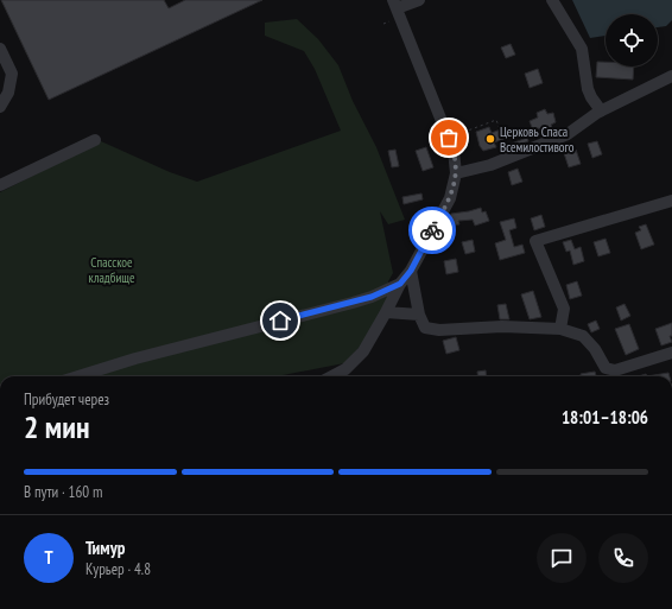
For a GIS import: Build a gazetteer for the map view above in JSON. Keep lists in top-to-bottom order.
{
  "parks": ["Спасское кладбище"],
  "places": ["Церковь Спаса Всемилостивого"],
  "page": {
    "heading": ["2 мин", "Прибудет через", "18:01–18:06"],
    "panel": ["Тимур", "Курьер · 4.8"],
    "bar": "В пути · 160 m",
    "round": "Т"
  }
}
